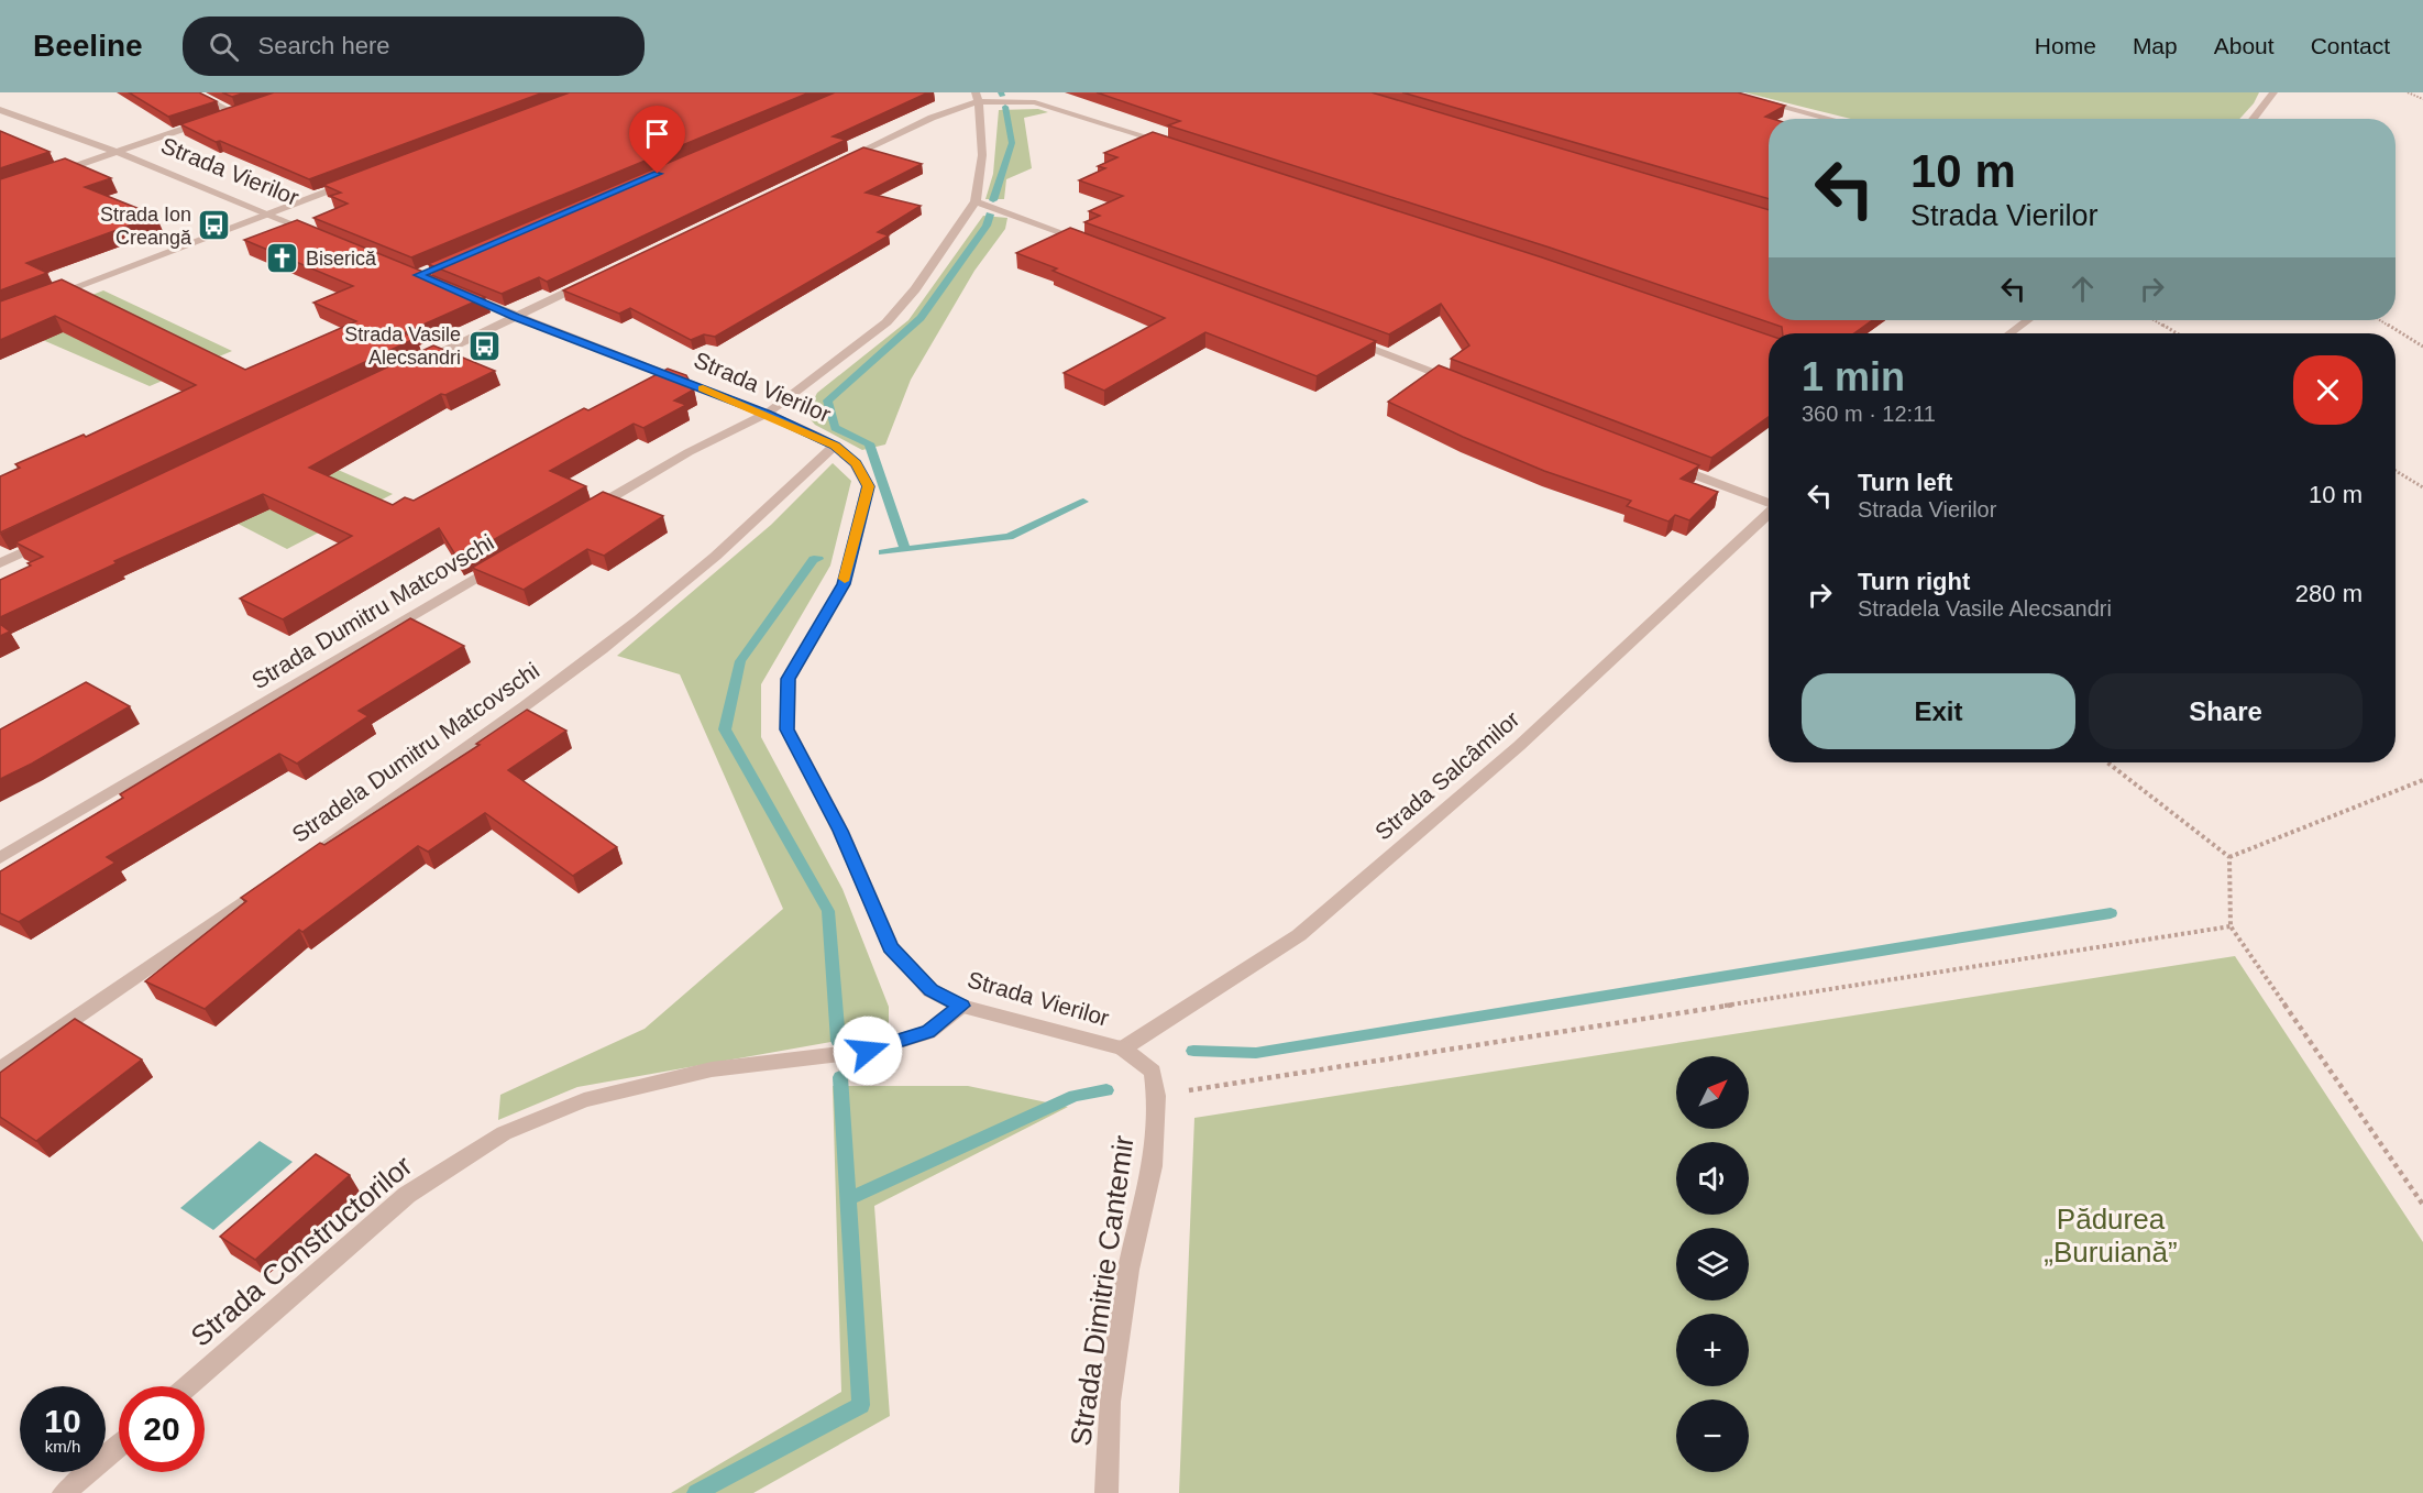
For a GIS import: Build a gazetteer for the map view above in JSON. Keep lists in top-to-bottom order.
{
  "streets": {
    "street": [
      "Strada Vierilor",
      "Strada Dumitru Matcovschi",
      "Stradela Dumitru Matcovschi",
      "Strada Salcâmilor",
      "Strada Constructorilor",
      "Strada Dimitrie Cantemir"
    ]
  },
  "crossings": [
    ["Strada Vierilor", "Stradela Dumitru Matcovschi"],
    ["Strada Vierilor", "Strada Salcâmilor"],
    ["Strada Vierilor", "Strada Constructorilor"],
    ["Strada Vierilor", "Strada Dimitrie Cantemir"]
  ],
  "parks": ["Pădurea „Buruiană”"],
  "places": {
    "bus stop": ["Strada Ion Creangă", "Strada Vasile Alecsandri"],
    "church": ["Biserică"]
  },
  "north": "top right",
  "page": {
    "header": "Beeline",
    "search": "Search here",
    "nav": [
      "Home",
      "Map",
      "About",
      "Contact"
    ],
    "turn": ["10 m", "Strada Vierilor"],
    "heading": ["1 min", "360 m · 12:11"],
    "list": [
      {
        "name": "Turn left",
        "note": "Strada Vierilor",
        "value": "10 m"
      },
      {
        "name": "Turn right",
        "note": "Stradela Vasile Alecsandri",
        "value": "280 m"
      }
    ],
    "buttons": ["Exit", "Share"],
    "map_buttons": ["+", "−"],
    "speed": "10 km/h",
    "limit": "20"
  }
}
